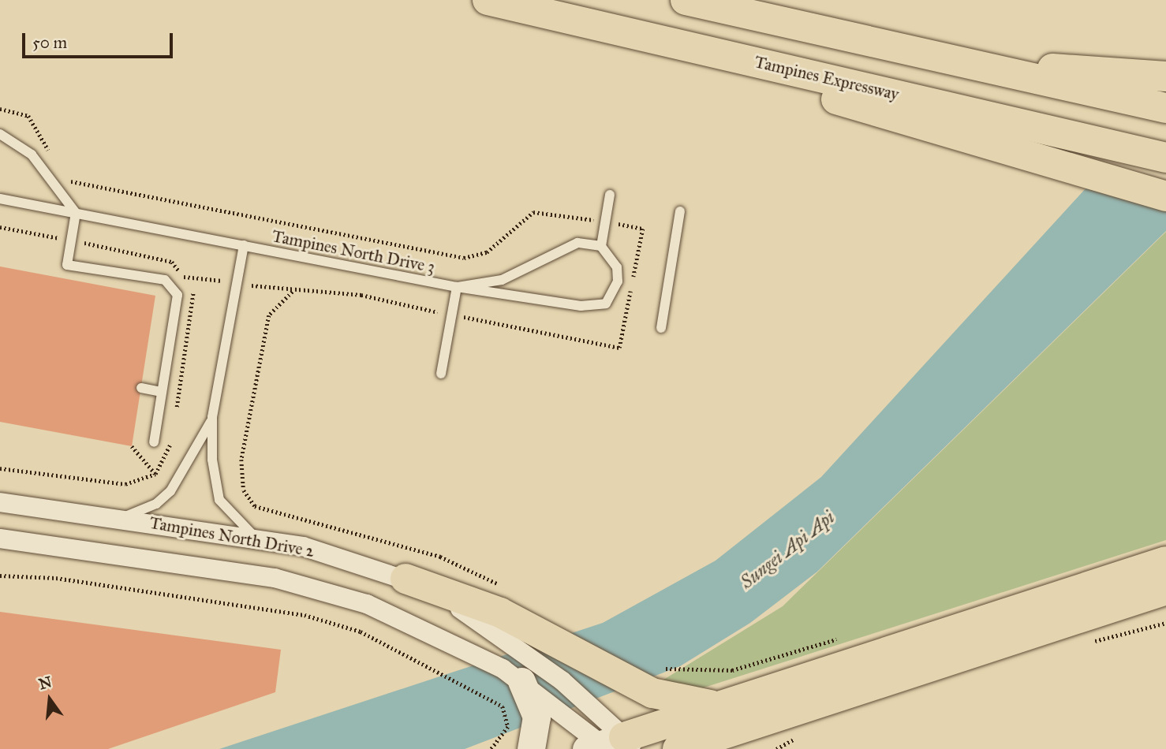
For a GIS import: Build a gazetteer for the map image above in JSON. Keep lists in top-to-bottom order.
{
  "streets": {
    "highway": ["Tampines Expressway"],
    "street": ["Tampines North Drive 2"],
    "lane": ["Tampines North Drive 3"]
  },
  "water": ["Sungei Api Api"],
  "scale_bar": "50 m",
  "north": "top"
}
